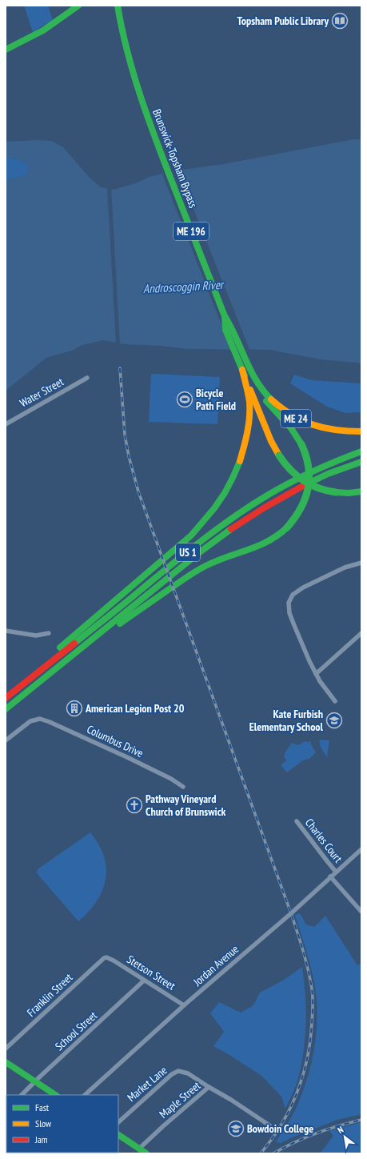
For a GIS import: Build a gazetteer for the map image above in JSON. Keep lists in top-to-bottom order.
{
  "streets": {
    "main road": [
      "Brunswick-Topsham Bypass",
      "ME 196",
      "ME 24",
      "US 1"
    ],
    "street": [
      "Water Street",
      "Columbus Drive",
      "Charles Court",
      "Jordan Avenue",
      "Stetson Street",
      "Franklin Street",
      "School Street",
      "Market Lane",
      "Maple Street"
    ]
  },
  "crossings": [
    ["Brunswick-Topsham Bypass", "ME 196"],
    ["ME 196", "ME 24"],
    ["Charles Court", "Jordan Avenue"],
    ["Jordan Avenue", "Stetson Street"],
    ["Stetson Street", "Franklin Street"],
    ["Stetson Street", "School Street"],
    ["Market Lane", "Maple Street"]
  ],
  "water": ["Androscoggin River"],
  "places": {
    "library": ["Topsham Public Library"],
    "sports": ["Bicycle Path Field"],
    "building": ["American Legion Post 20"],
    "school or university": ["Kate Furbish Elementary School", "Bowdoin College"],
    "church": ["Pathway Vineyard Church of Brunswick"]
  },
  "legend": ["Fast", "Slow", "Jam"],
  "north": "top left"
}
